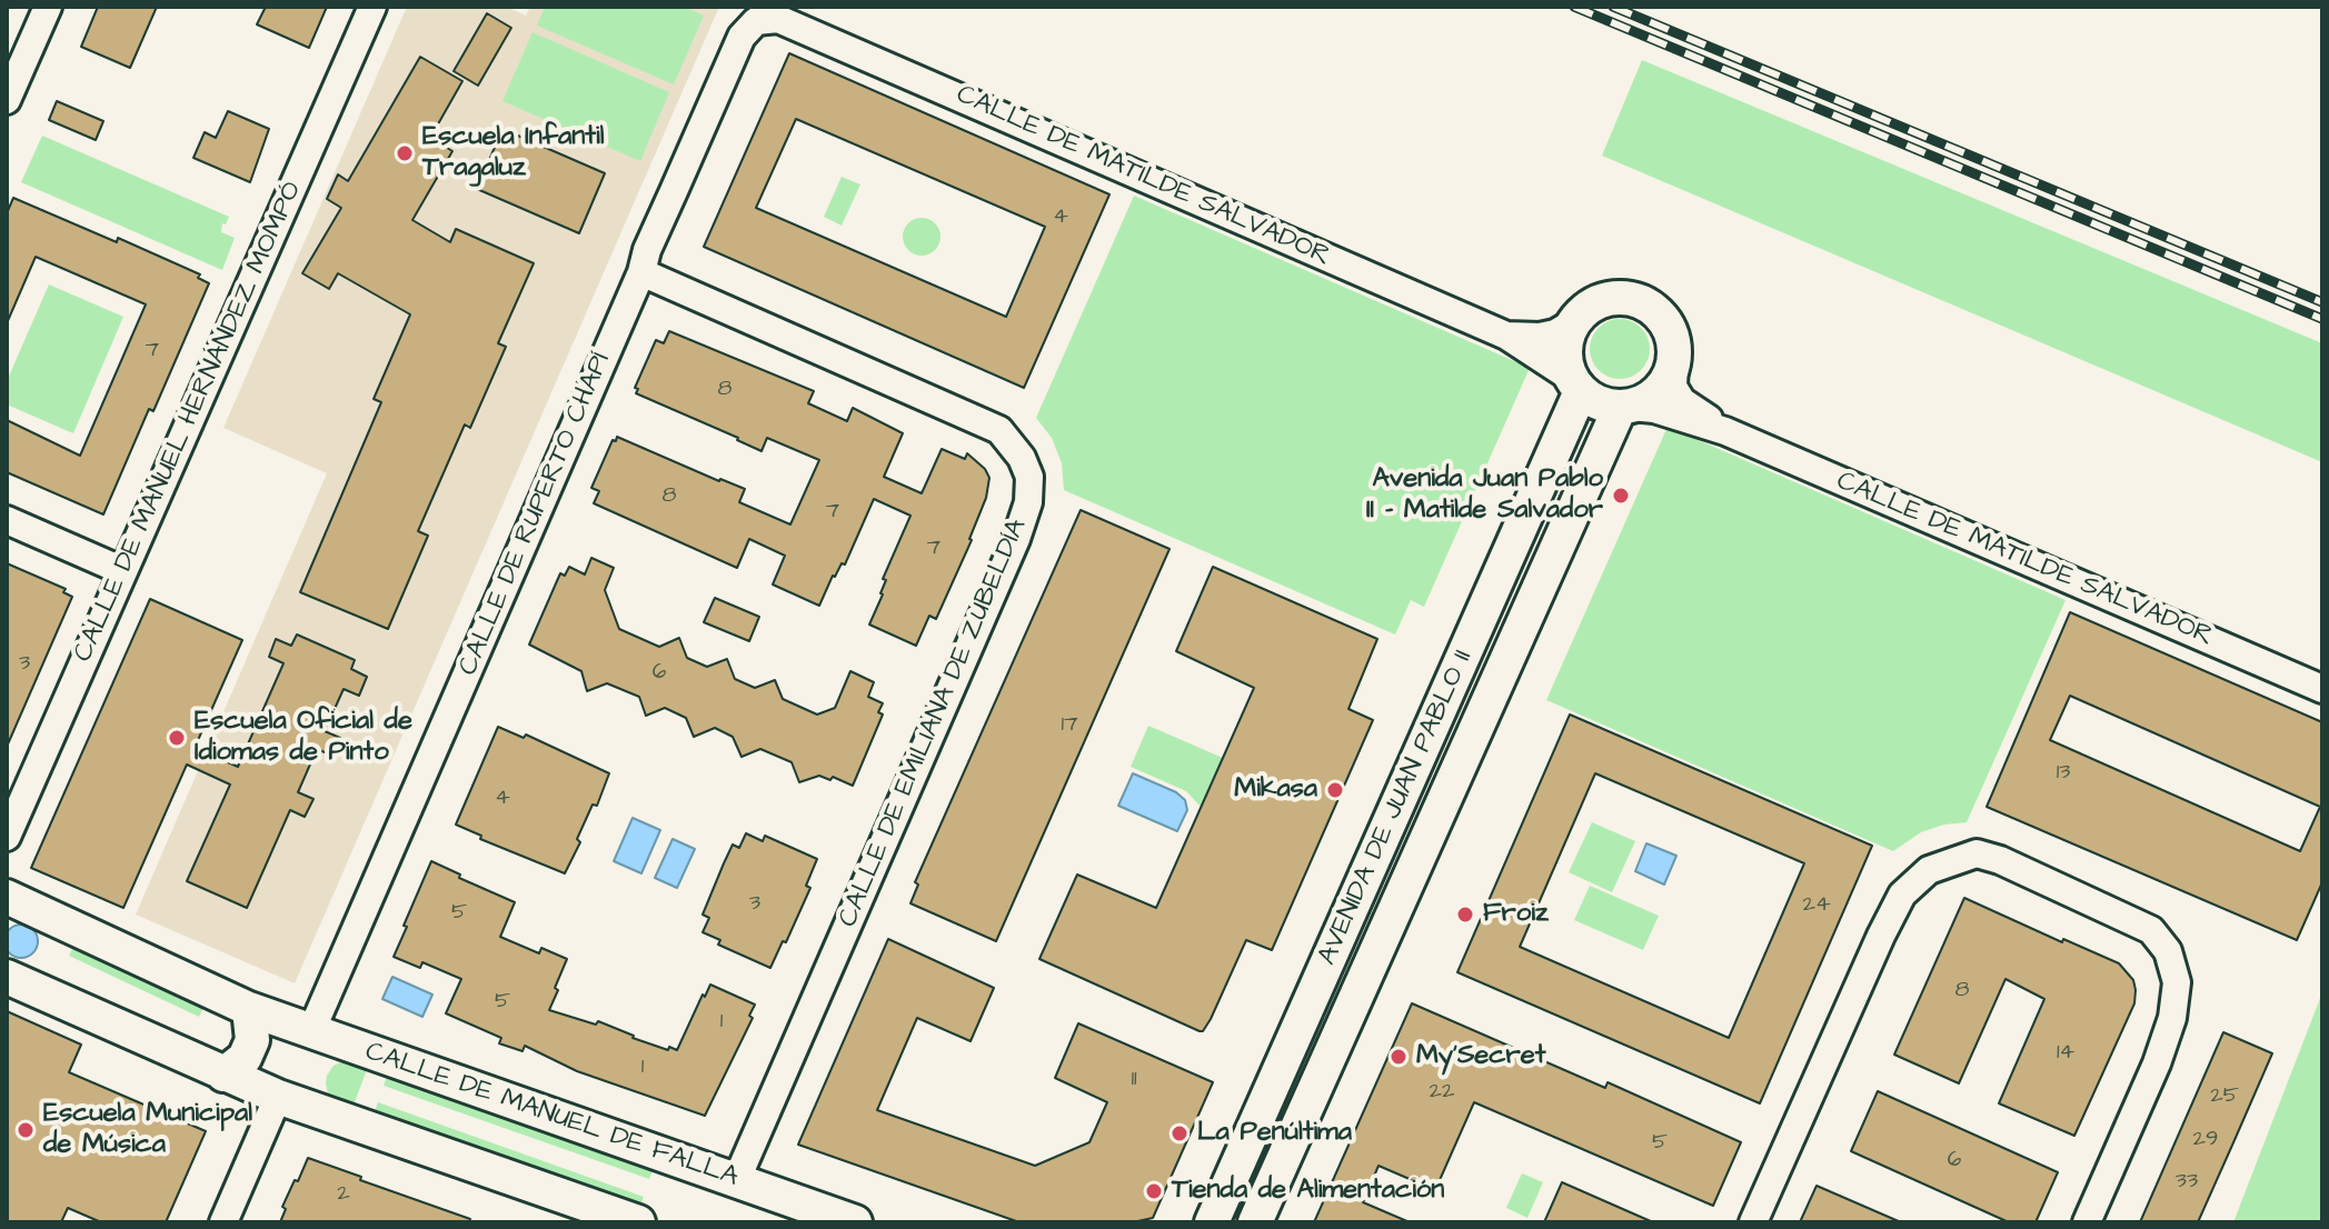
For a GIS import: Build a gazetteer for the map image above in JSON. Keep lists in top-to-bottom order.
{
  "streets": {
    "street": [
      "CALLE DE MATILDE SALVADOR",
      "CALLE DE MANUEL HERNÁNDEZ MOMPÓ",
      "CALLE DE RUPERTO CHAPÍ",
      "CALLE DE EMILIANA DE ZUBELDÍA",
      "AVENIDA DE JUAN PABLO II",
      "CALLE DE MANUEL DE FALLA"
    ]
  },
  "crossings": [
    ["CALLE DE MATILDE SALVADOR", "CALLE DE RUPERTO CHAPÍ"],
    ["CALLE DE MATILDE SALVADOR", "AVENIDA DE JUAN PABLO II"],
    ["CALLE DE RUPERTO CHAPÍ", "CALLE DE EMILIANA DE ZUBELDÍA"],
    ["CALLE DE RUPERTO CHAPÍ", "CALLE DE MANUEL DE FALLA"],
    ["CALLE DE EMILIANA DE ZUBELDÍA", "CALLE DE MANUEL DE FALLA"]
  ],
  "places": [
    "Escuela Infantil Tragaluz",
    "Avenida Juan Pablo II - Matilde Salvador",
    "Escuela Oficial de Idiomas de Pinto",
    "Mikasa",
    "Froiz",
    "My'Secret",
    "Escuela Municipal de Música",
    "La Penúltima",
    "Tienda de Alimentación"
  ],
  "house_numbers": [
    "4",
    "7",
    "8",
    "8",
    "7",
    "7",
    "3",
    "6",
    "17",
    "13",
    "4",
    "3",
    "24",
    "5",
    "8",
    "5",
    "1",
    "14",
    "1",
    "11",
    "22",
    "25",
    "29",
    "5",
    "6",
    "33",
    "2"
  ]
}
